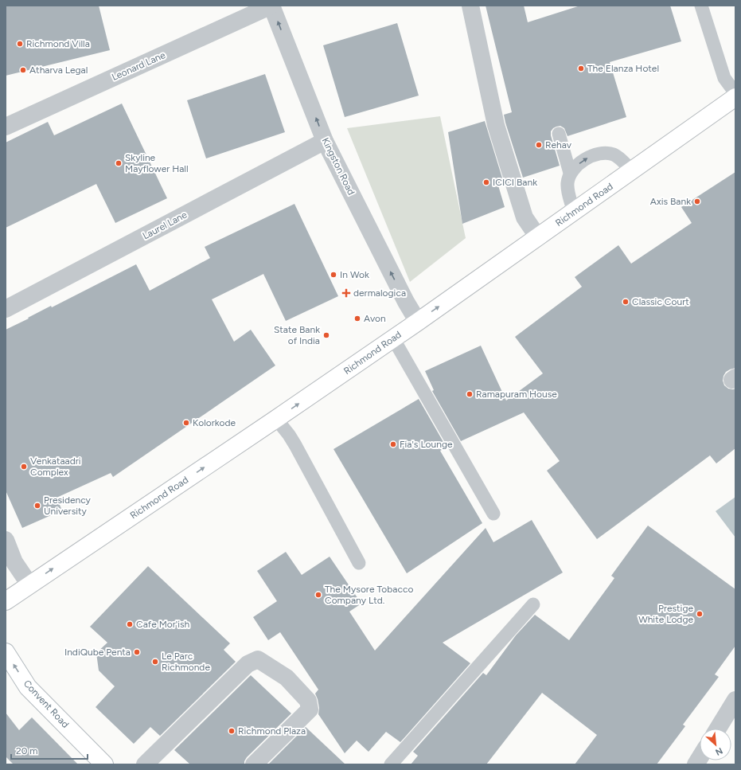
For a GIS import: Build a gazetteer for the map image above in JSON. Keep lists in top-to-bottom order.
{
  "streets": {
    "main road": ["Richmond Road", "Convent Road"],
    "street": ["Leonard Lane", "Kingston Road", "Laurel Lane"]
  },
  "crossings": [
    ["Leonard Lane", "Kingston Road"],
    ["Kingston Road", "Richmond Road"],
    ["Kingston Road", "Laurel Lane"]
  ],
  "one_way": ["Kingston Road", "Richmond Road", "Convent Road"],
  "places": {
    "other": [
      "Richmond Villa",
      "The Elanza Hotel",
      "Atharva Legal",
      "Rehav",
      "Skyline Mayflower Hall",
      "ICICI Bank",
      "Axis Bank",
      "In Wok",
      "Classic Court",
      "Avon",
      "State Bank of India",
      "Ramapuram House",
      "Kolorkode",
      "Fia's Lounge",
      "Venkataadri Complex",
      "Presidency University",
      "The Mysore Tobacco Company Ltd.",
      "Prestige White Lodge",
      "Cafe Mor'ish",
      "IndiQube Penta",
      "Le Parc Richmonde",
      "Richmond Plaza"
    ],
    "health": ["dermalogica"]
  },
  "scale_bar": "20 m",
  "north": "bottom right"
}
